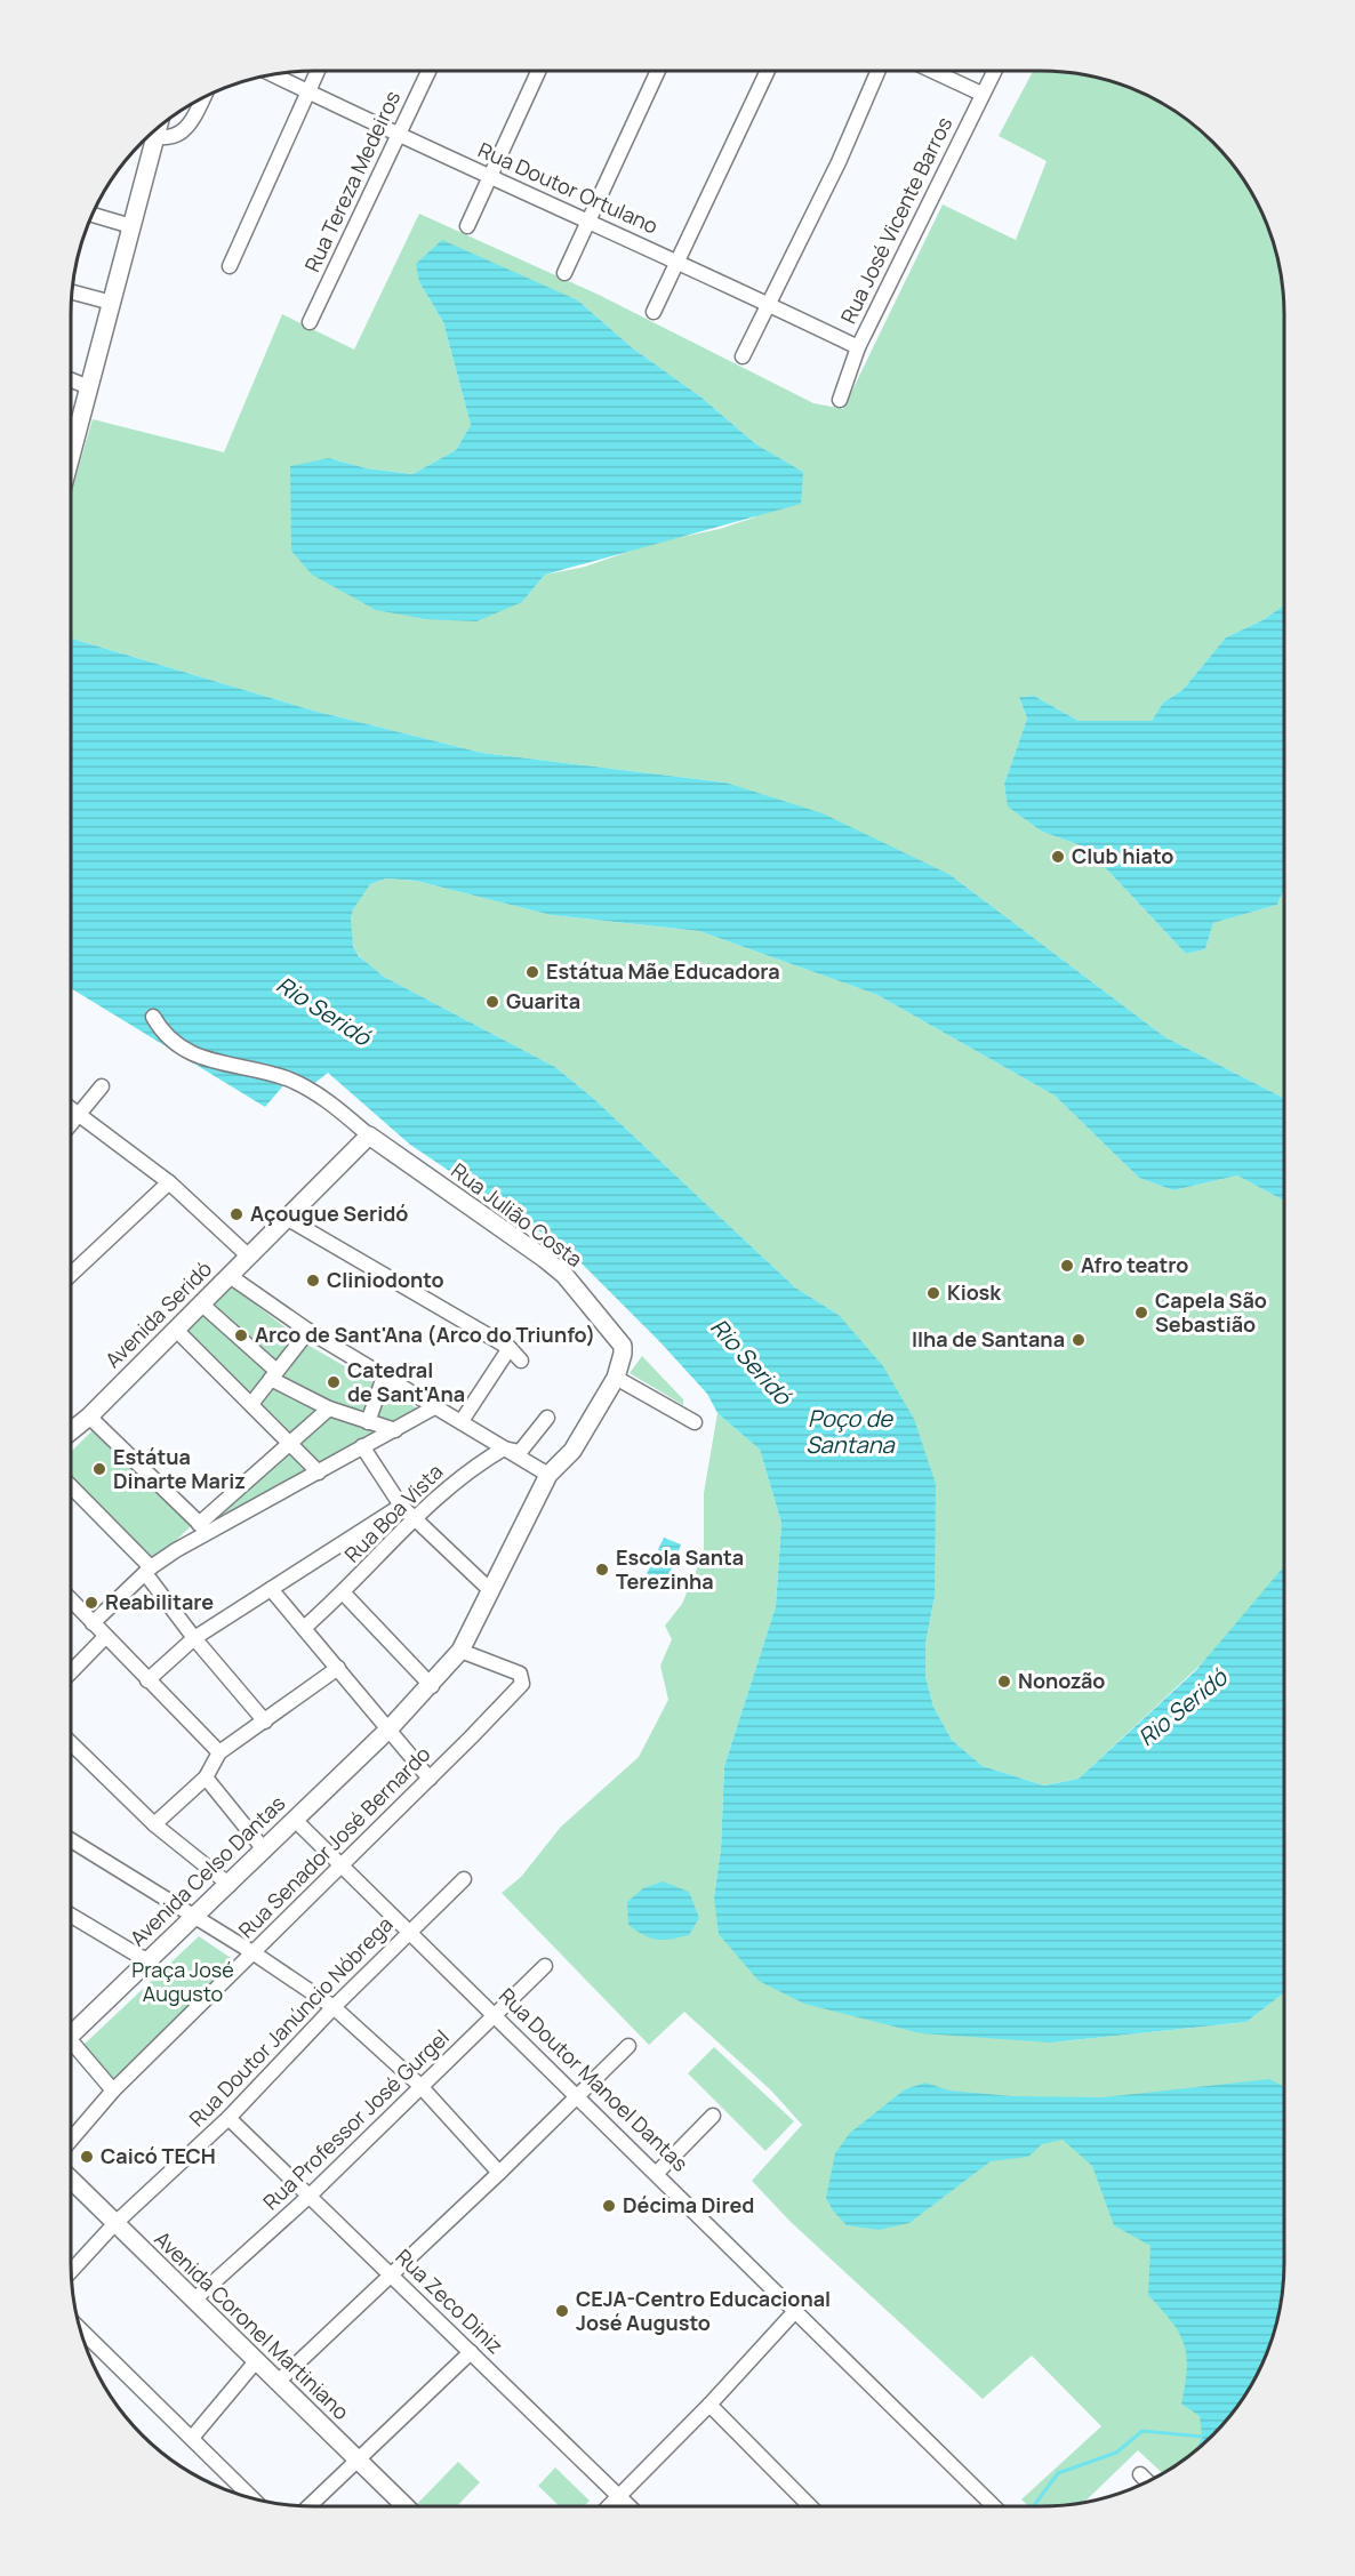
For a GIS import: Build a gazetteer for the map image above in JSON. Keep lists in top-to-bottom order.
{
  "streets": {
    "main road": [
      "Rua Julião Costa",
      "Avenida Seridó",
      "Avenida Celso Dantas",
      "Avenida Coronel Martiniano"
    ],
    "street": [
      "Rua Tereza Medeiros",
      "Rua Doutor Ortulano",
      "Rua José Vicente Barros",
      "Rua Boa Vista",
      "Rua Senador José Bernardo",
      "Rua Doutor Janúncio Nóbrega",
      "Rua Doutor Manoel Dantas",
      "Rua Professor José Gurgel",
      "Rua Zeco Diniz"
    ]
  },
  "crossings": [
    ["Rua Tereza Medeiros", "Rua Doutor Ortulano"],
    ["Rua Doutor Ortulano", "Rua José Vicente Barros"],
    ["Rua Julião Costa", "Avenida Seridó"],
    ["Rua Julião Costa", "Avenida Celso Dantas"],
    ["Rua Senador José Bernardo", "Avenida Celso Dantas"],
    ["Rua Senador José Bernardo", "Rua Doutor Manoel Dantas"],
    ["Avenida Celso Dantas", "Rua Doutor Manoel Dantas"],
    ["Rua Doutor Janúncio Nóbrega", "Rua Doutor Manoel Dantas"],
    ["Rua Doutor Janúncio Nóbrega", "Rua Zeco Diniz"],
    ["Rua Doutor Janúncio Nóbrega", "Avenida Coronel Martiniano"],
    ["Rua Doutor Manoel Dantas", "Rua Professor José Gurgel"],
    ["Rua Professor José Gurgel", "Rua Zeco Diniz"],
    ["Rua Professor José Gurgel", "Avenida Coronel Martiniano"]
  ],
  "water": ["Rio Seridó", "Poço de Santana"],
  "parks": ["Praça José Augusto"],
  "places": [
    "Club hiato",
    "Estátua Mãe Educadora",
    "Guarita",
    "Açougue Seridó",
    "Afro teatro",
    "Cliniodonto",
    "Kiosk",
    "Capela São Sebastião",
    "Arco de Sant'Ana (Arco do Triunfo)",
    "Ilha de Santana",
    "Catedral de Sant'Ana",
    "Estátua Dinarte Mariz",
    "Escola Santa Terezinha",
    "Reabilitare",
    "Nonozão",
    "Caicó TECH",
    "Décima Dired",
    "CEJA-Centro Educacional José Augusto"
  ]
}
